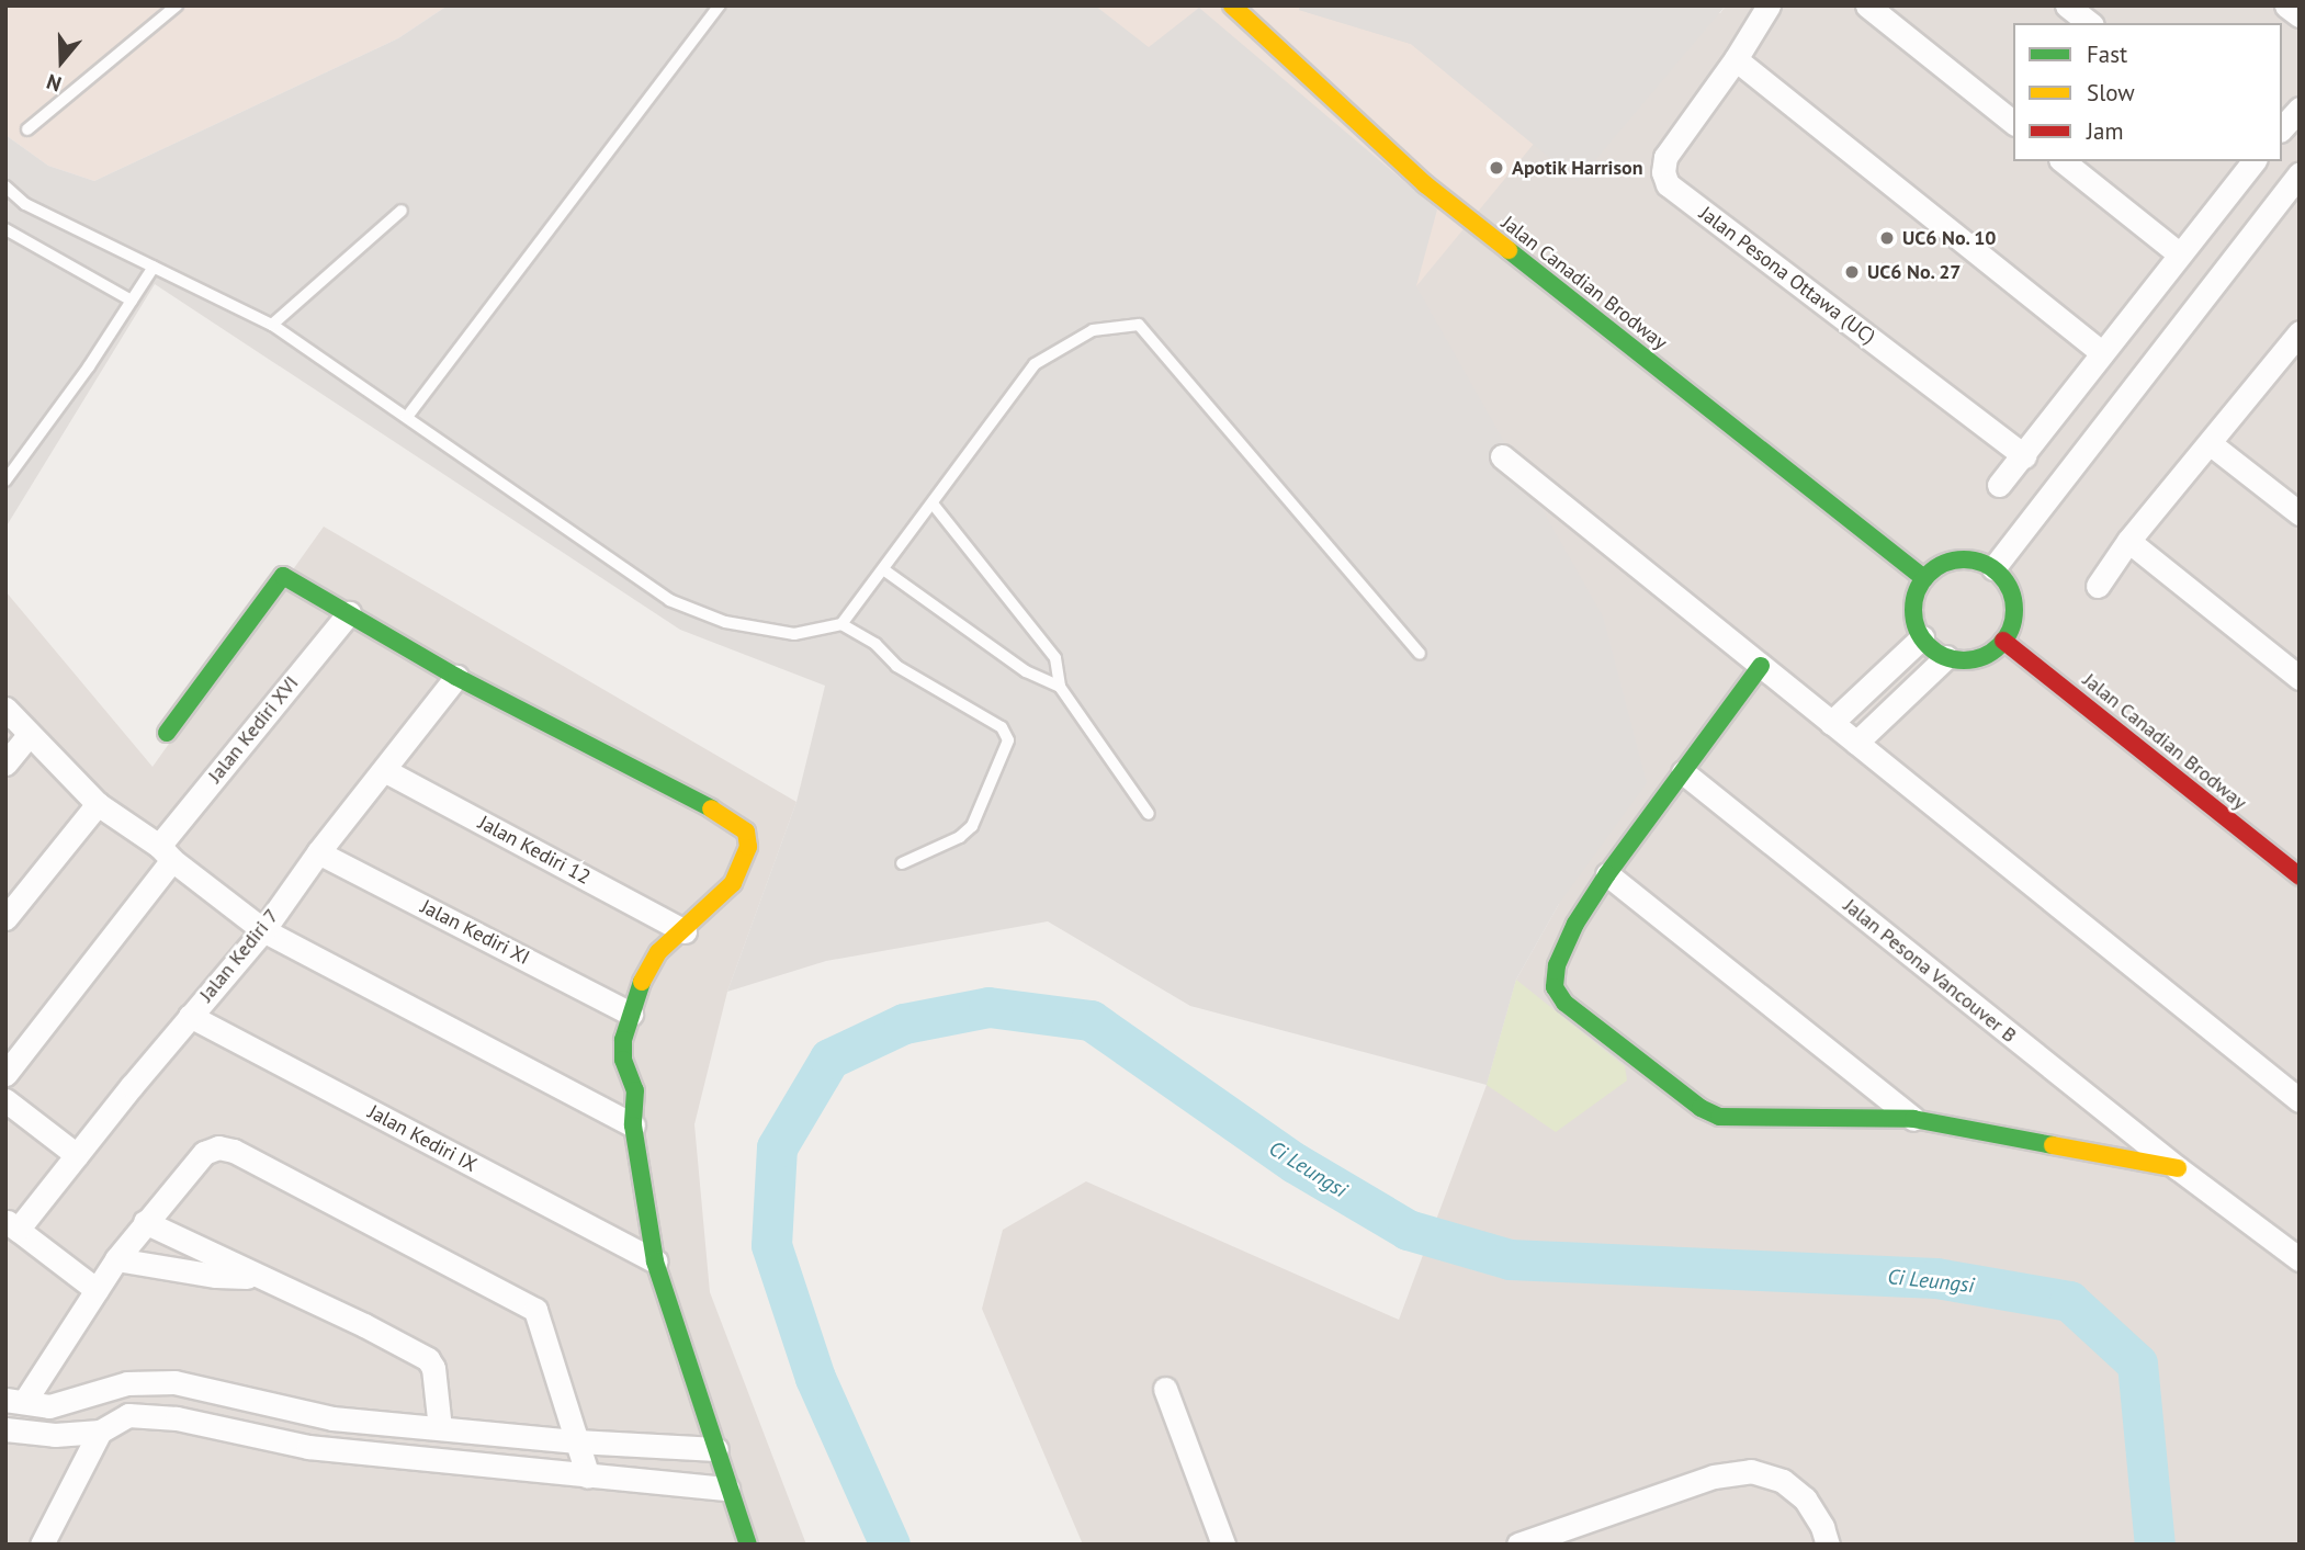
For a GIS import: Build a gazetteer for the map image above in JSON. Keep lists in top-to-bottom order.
{
  "streets": {
    "street": [
      "Jalan Pesona Ottawa (UC)",
      "Jalan Canadian Brodway",
      "Jalan Kediri XVI",
      "Jalan Kediri 12",
      "Jalan Kediri XI",
      "Jalan Kediri 7",
      "Jalan Pesona Vancouver B",
      "Jalan Kediri IX"
    ]
  },
  "crossings": [
    ["Jalan Kediri 12", "Jalan Kediri 7"],
    ["Jalan Kediri XI", "Jalan Kediri 7"],
    ["Jalan Kediri 7", "Jalan Kediri IX"]
  ],
  "water": ["Ci Leungsi"],
  "places": ["Apotik Harrison", "UC6 No. 10", "UC6 No. 27"],
  "legend": ["Fast", "Slow", "Jam"],
  "north": "bottom"
}
